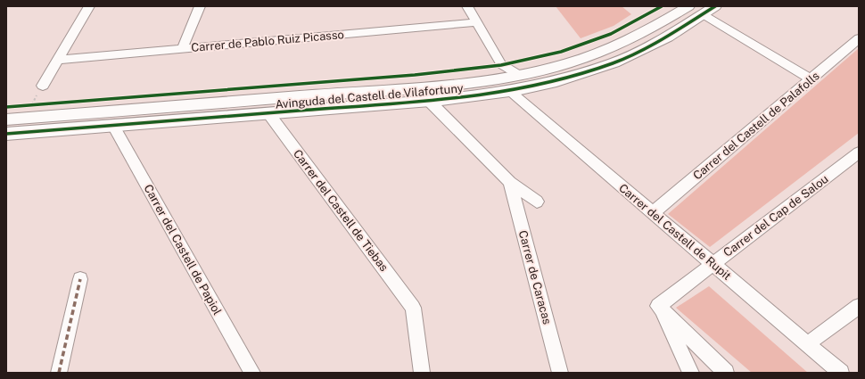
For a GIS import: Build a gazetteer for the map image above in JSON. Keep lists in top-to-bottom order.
{
  "streets": {
    "street": [
      "Carrer de Pablo Ruiz Picasso",
      "Avinguda del Castell de Vilafortuny",
      "Carrer del Castell de Palafolls",
      "Carrer del Castell de Tiebas",
      "Carrer del Cap de Salou",
      "Carrer del Castell de Rupit",
      "Carrer del Castell de Papiol",
      "Carrer de Caracas"
    ]
  },
  "crossings": [
    ["Avinguda del Castell de Vilafortuny", "Carrer del Castell de Tiebas"],
    ["Avinguda del Castell de Vilafortuny", "Carrer del Castell de Rupit"],
    ["Avinguda del Castell de Vilafortuny", "Carrer del Castell de Papiol"],
    ["Carrer del Castell de Palafolls", "Carrer del Castell de Rupit"],
    ["Carrer del Cap de Salou", "Carrer del Castell de Rupit"]
  ]
}
